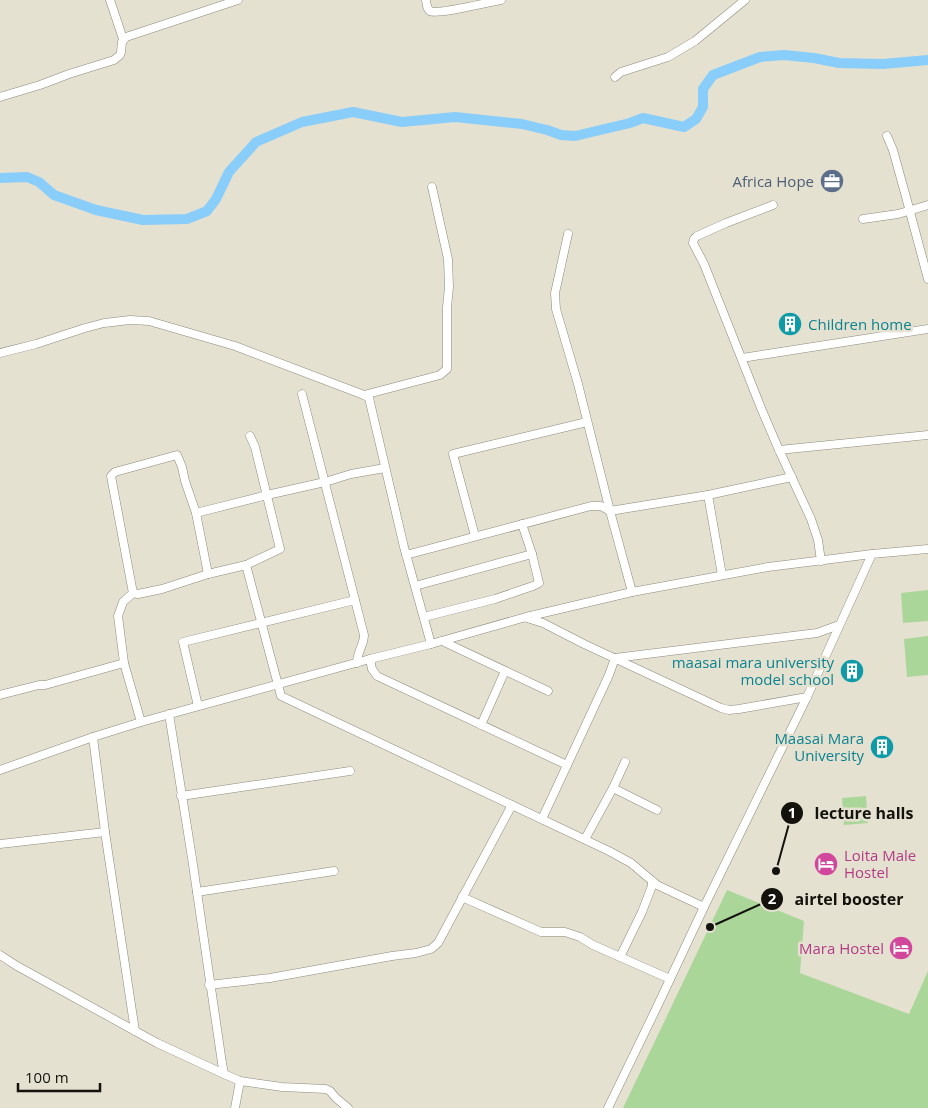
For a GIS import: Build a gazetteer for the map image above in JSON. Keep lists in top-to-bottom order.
{
  "places": {
    "office": ["Africa Hope"],
    "building": ["Children home", "maasai mara university model school", "Maasai Mara University"],
    "hotel": ["Loita Male Hostel", "Mara Hostel"],
    "other": ["lecture halls", "airtel booster"]
  },
  "scale_bar": "100 m"
}
